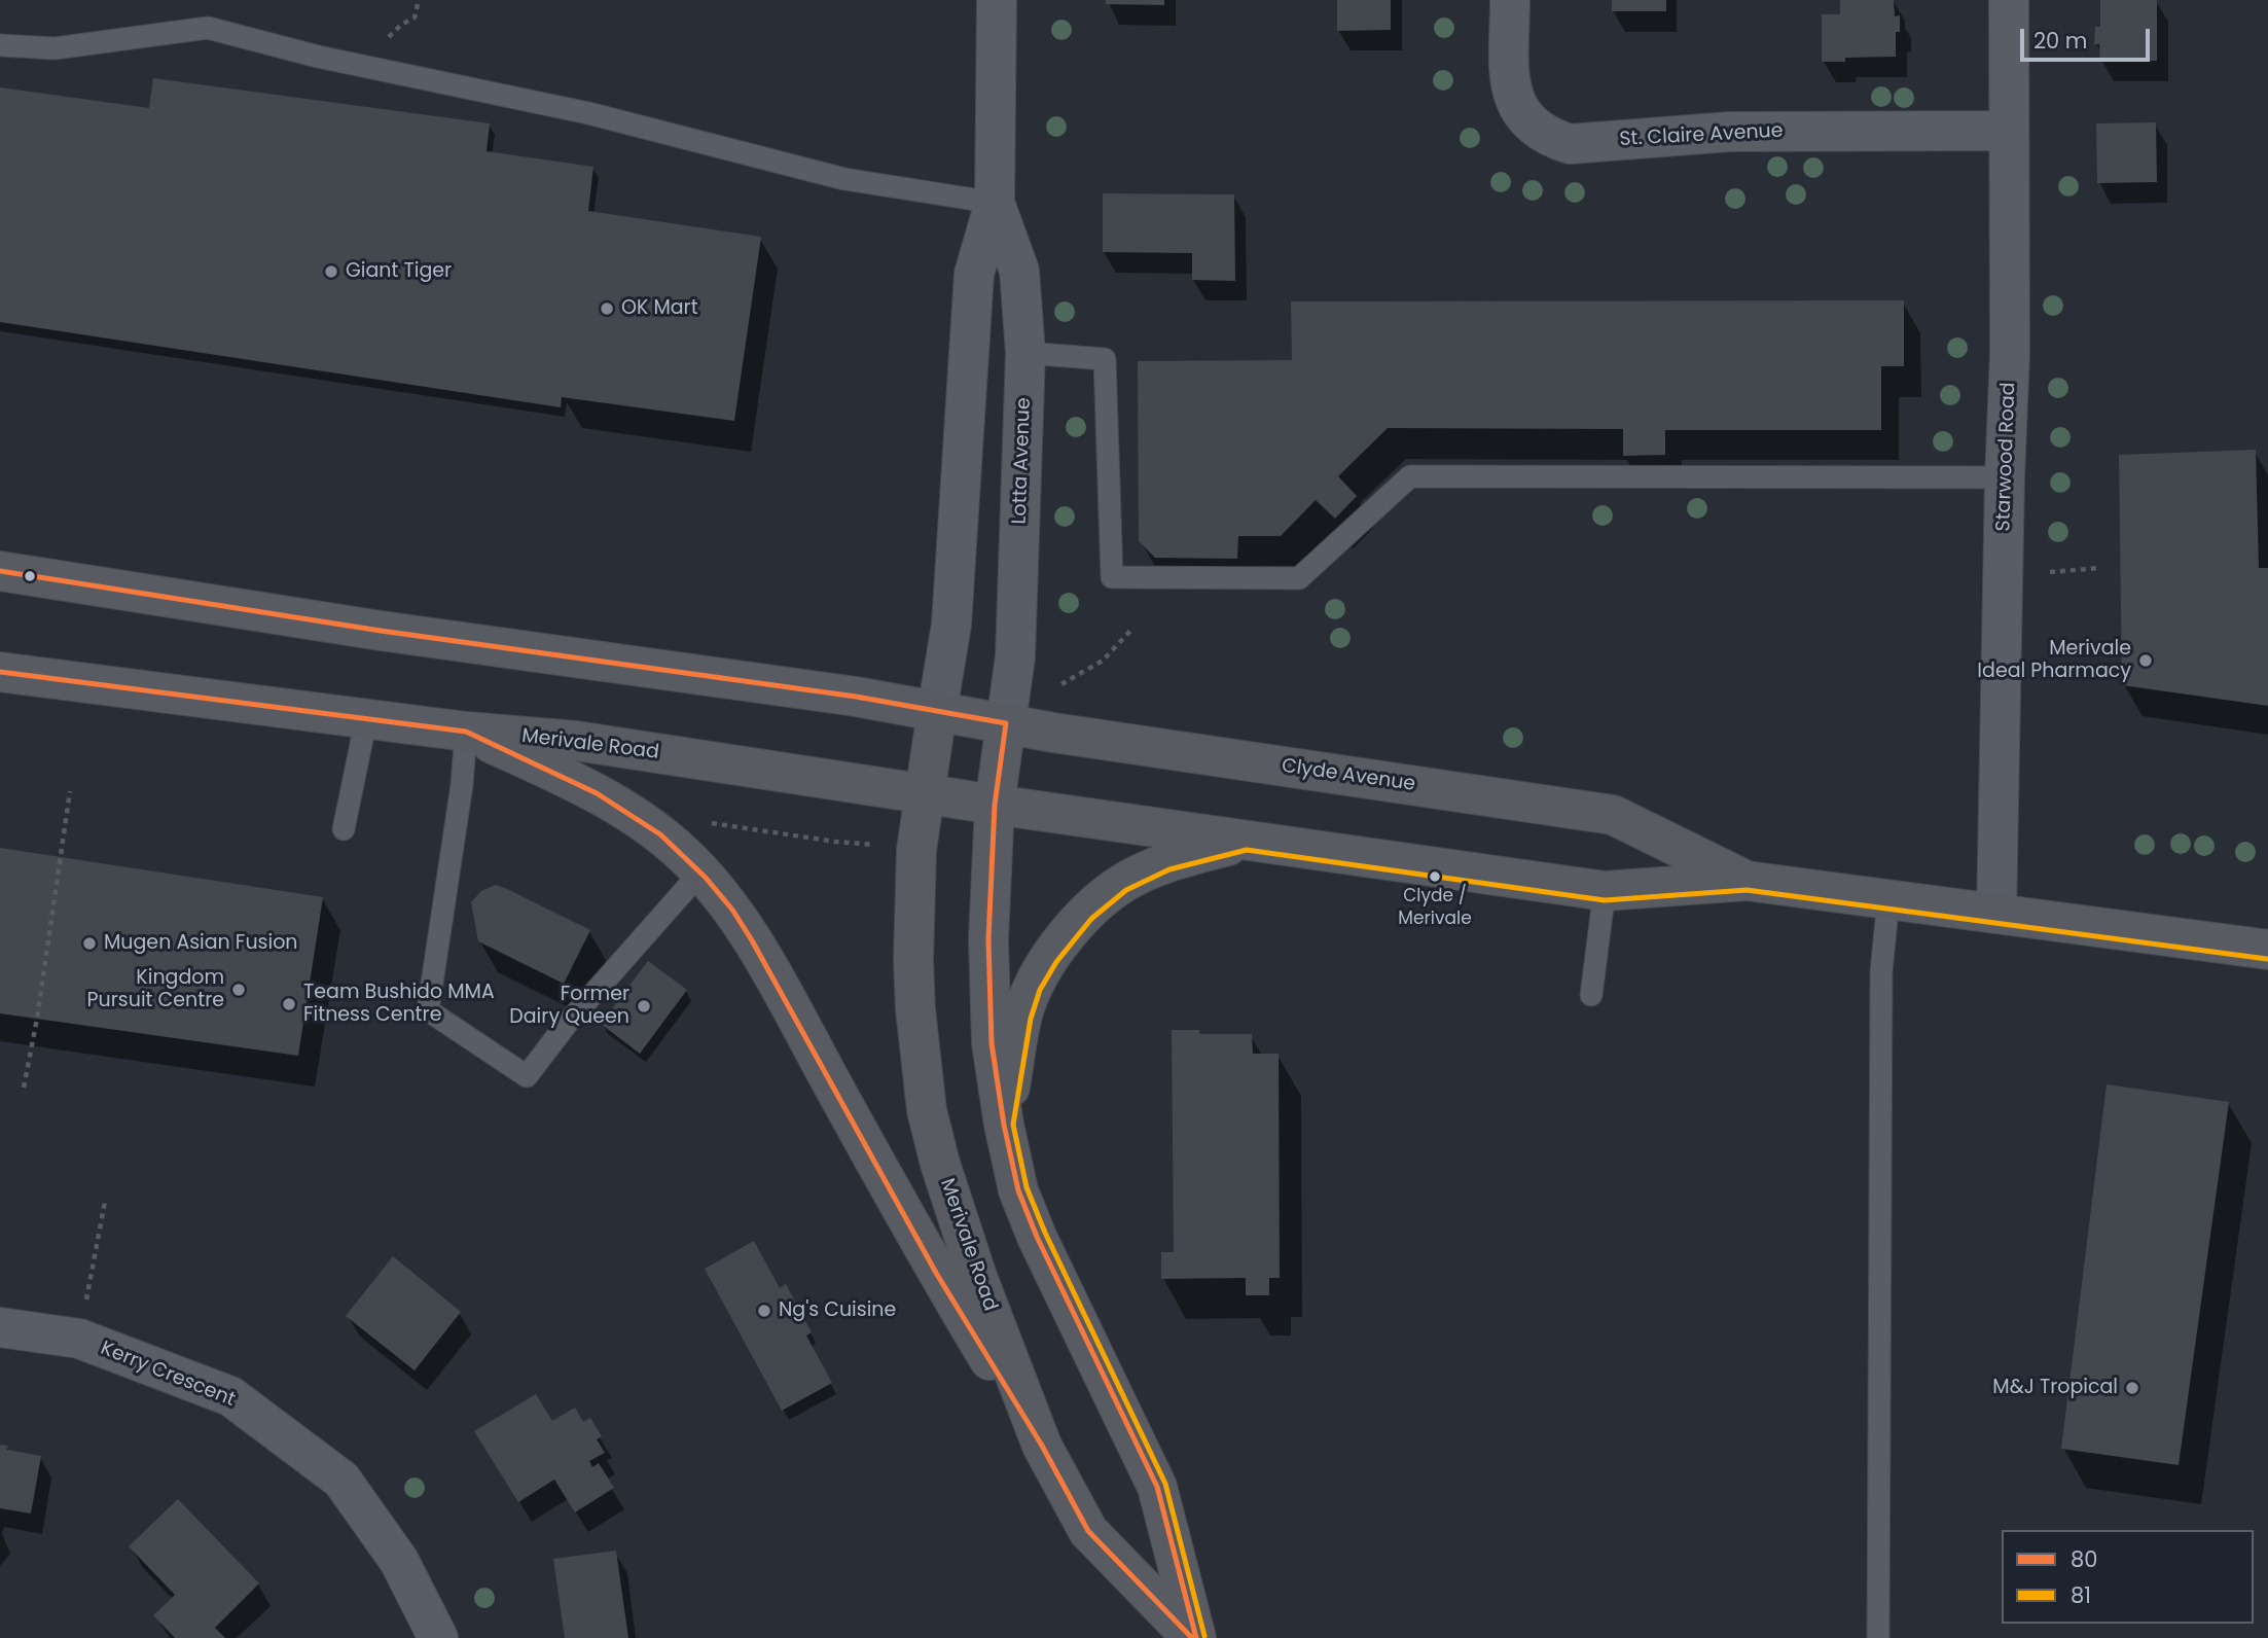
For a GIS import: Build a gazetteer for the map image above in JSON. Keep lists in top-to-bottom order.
{
  "streets": {
    "main road": ["Merivale Road", "Clyde Avenue"],
    "street": [
      "St. Claire Avenue",
      "Starwood Road",
      "Lotta Avenue",
      "Kerry Crescent"
    ]
  },
  "crossings": [
    ["St. Claire Avenue", "Starwood Road"],
    ["Starwood Road", "Clyde Avenue"],
    ["Lotta Avenue", "Merivale Road"],
    ["Lotta Avenue", "Clyde Avenue"],
    ["Merivale Road", "Clyde Avenue"]
  ],
  "places": [
    "Giant Tiger",
    "OK Mart",
    "Merivale Ideal Pharmacy",
    "Clyde / Merivale",
    "Mugen Asian Fusion",
    "Kingdom Pursuit Centre",
    "Team Bushido MMA Fitness Centre",
    "Former Dairy Queen",
    "Ng's Cuisine",
    "M&J Tropical"
  ],
  "lines": ["transit line 80", "transit line 81"],
  "legend": ["80", "81"],
  "scale_bar": "20 m"
}
